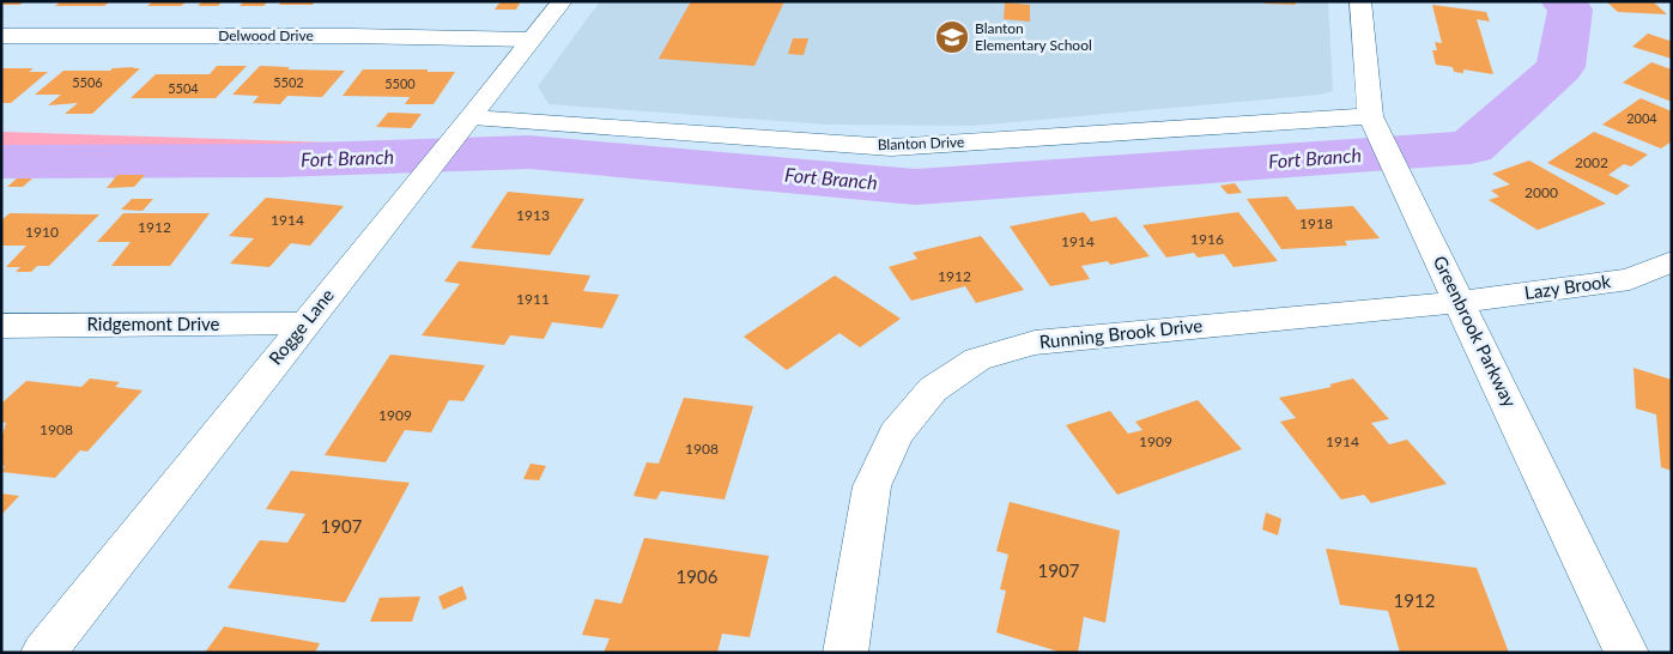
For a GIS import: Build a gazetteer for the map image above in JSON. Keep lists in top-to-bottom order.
{
  "streets": {
    "street": [
      "Delwood Drive",
      "Blanton Drive",
      "Lazy Brook",
      "Ridgemont Drive",
      "Rogge Lane",
      "Greenbrook Parkway",
      "Running Brook Drive"
    ]
  },
  "crossings": [
    ["Delwood Drive", "Rogge Lane"],
    ["Blanton Drive", "Rogge Lane"],
    ["Blanton Drive", "Greenbrook Parkway"],
    ["Lazy Brook", "Greenbrook Parkway"],
    ["Lazy Brook", "Running Brook Drive"],
    ["Ridgemont Drive", "Rogge Lane"],
    ["Greenbrook Parkway", "Running Brook Drive"]
  ],
  "water": ["Fort Branch"],
  "places": {
    "school or university": ["Blanton Elementary School"]
  },
  "house_numbers": [
    "5506",
    "5502",
    "5500",
    "5504",
    "2004",
    "2002",
    "2000",
    "1913",
    "1914",
    "1918",
    "1912",
    "1910",
    "1916",
    "1914",
    "1912",
    "1911",
    "1909",
    "1908",
    "1909",
    "1914",
    "1908",
    "1907",
    "1907",
    "1906",
    "1912"
  ]
}
